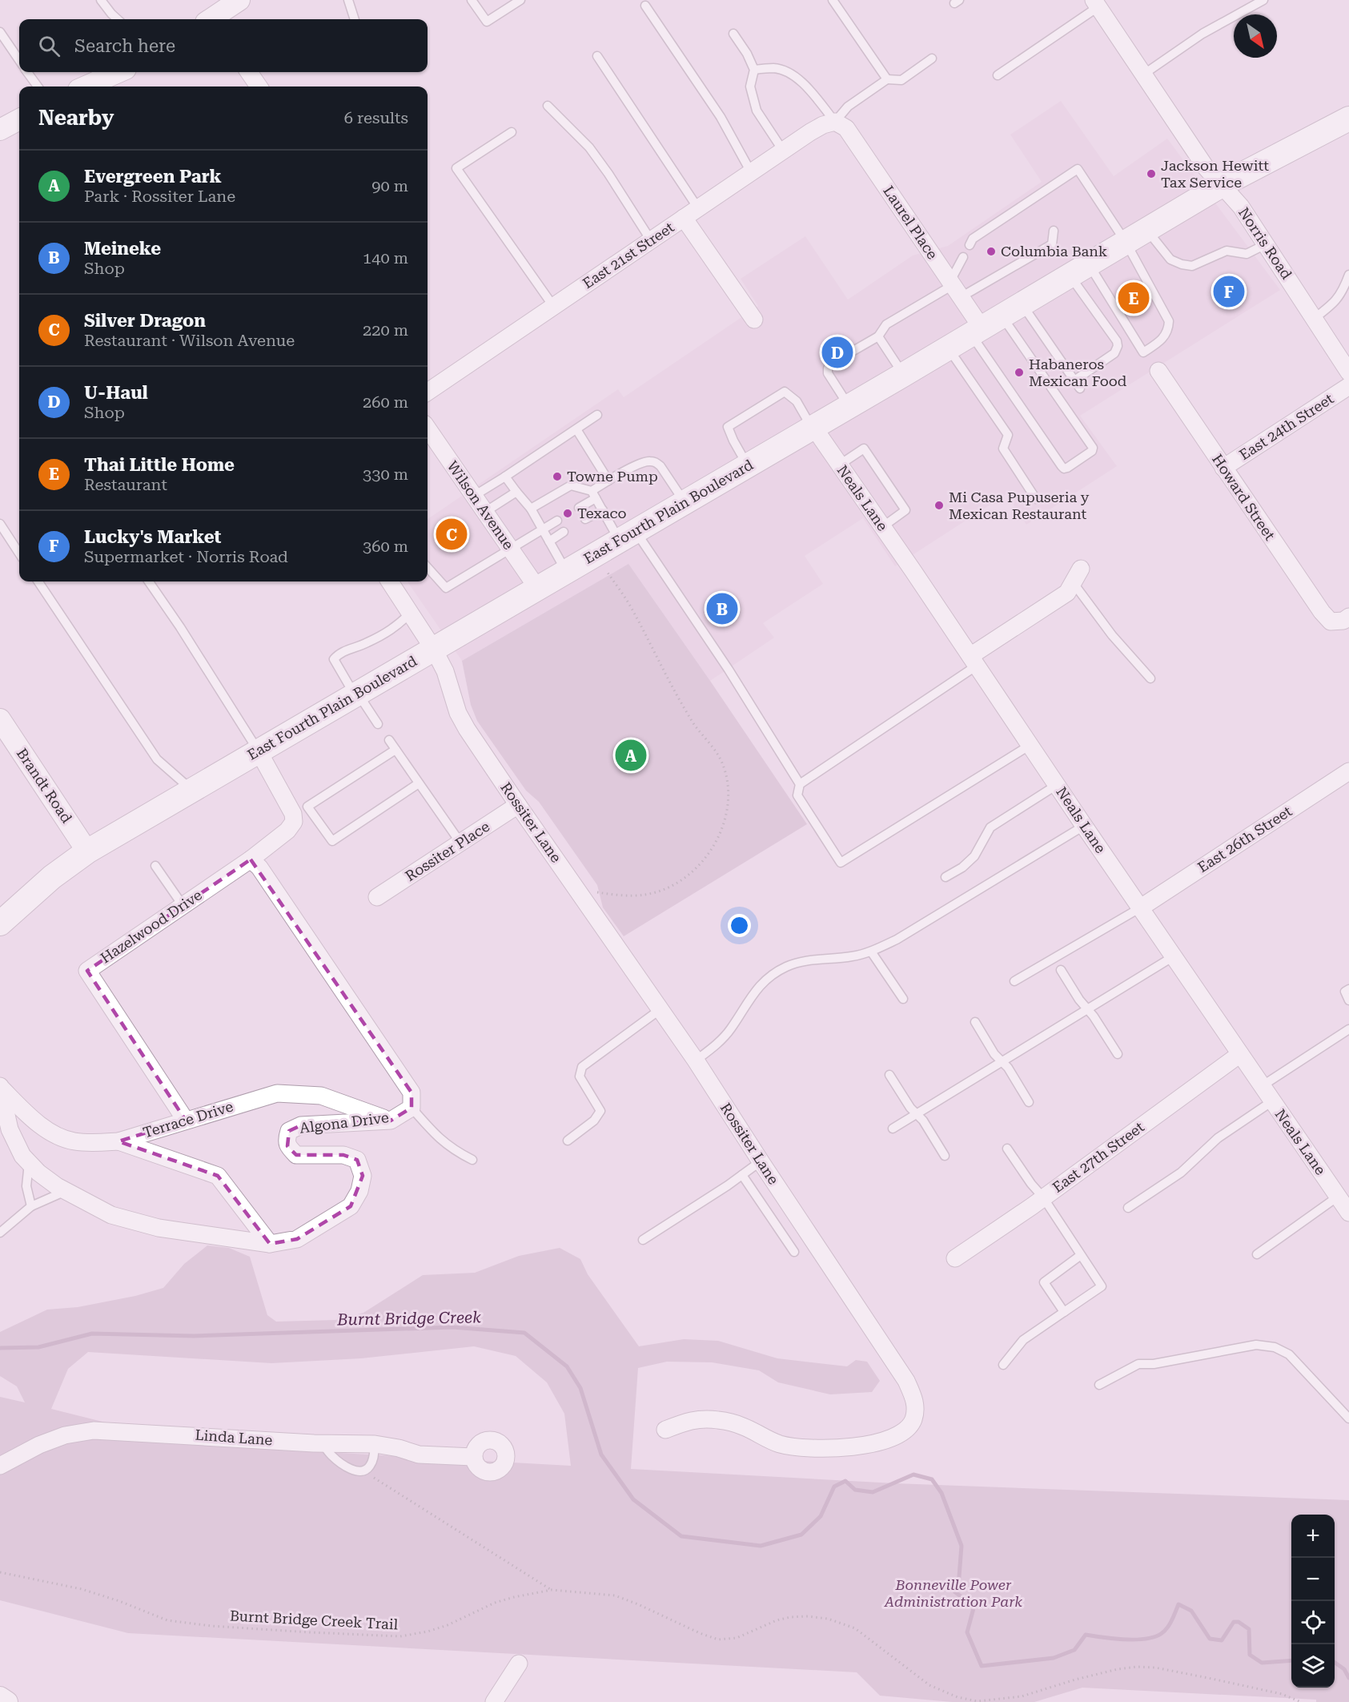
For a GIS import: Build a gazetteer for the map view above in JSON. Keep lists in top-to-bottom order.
{
  "streets": {
    "main road": ["East Fourth Plain Boulevard"],
    "street": [
      "Laurel Place",
      "Norris Road",
      "East 21st Street",
      "East 24th Street",
      "Howard Street",
      "Neals Lane",
      "Wilson Avenue",
      "Brandt Road",
      "Rossiter Lane",
      "East 26th Street",
      "Rossiter Place",
      "Hazelwood Drive",
      "Terrace Drive",
      "Algona Drive",
      "East 27th Street",
      "Linda Lane"
    ],
    "path": ["Burnt Bridge Creek Trail"]
  },
  "crossings": [
    ["Laurel Place", "East 21st Street"],
    ["Laurel Place", "East Fourth Plain Boulevard"],
    ["Norris Road", "East Fourth Plain Boulevard"],
    ["East 24th Street", "Howard Street"],
    ["Neals Lane", "East Fourth Plain Boulevard"],
    ["Neals Lane", "East 26th Street"],
    ["Neals Lane", "East 27th Street"],
    ["Wilson Avenue", "East Fourth Plain Boulevard"],
    ["East Fourth Plain Boulevard", "Brandt Road"],
    ["East Fourth Plain Boulevard", "Rossiter Lane"],
    ["East Fourth Plain Boulevard", "Hazelwood Drive"],
    ["Rossiter Lane", "Rossiter Place"],
    ["Hazelwood Drive", "Terrace Drive"],
    ["Terrace Drive", "Algona Drive"]
  ],
  "water": ["Burnt Bridge Creek"],
  "parks": ["Bonneville Power Administration Park"],
  "places": [
    "Jackson Hewitt Tax Service",
    "Columbia Bank",
    "Habaneros Mexican Food",
    "Towne Pump",
    "Mi Casa Pupuseria y Mexican Restaurant",
    "Texaco"
  ],
  "north": "bottom right",
  "page": {
    "search": "Search here",
    "heading": ["Nearby", "6 results"],
    "list": [
      {
        "mark": "A",
        "name": "Evergreen Park",
        "note": "Park · Rossiter Lane",
        "value": "90 m"
      },
      {
        "mark": "B",
        "name": "Meineke",
        "note": "Shop",
        "value": "140 m"
      },
      {
        "mark": "C",
        "name": "Silver Dragon",
        "note": "Restaurant · Wilson Avenue",
        "value": "220 m"
      },
      {
        "mark": "D",
        "name": "U-Haul",
        "note": "Shop",
        "value": "260 m"
      },
      {
        "mark": "E",
        "name": "Thai Little Home",
        "note": "Restaurant",
        "value": "330 m"
      },
      {
        "mark": "F",
        "name": "Lucky's Market",
        "note": "Supermarket · Norris Road",
        "value": "360 m"
      }
    ],
    "pins": [
      "F",
      "E",
      "D",
      "C",
      "B",
      "A"
    ],
    "map_buttons": ["+", "−"]
  }
}
